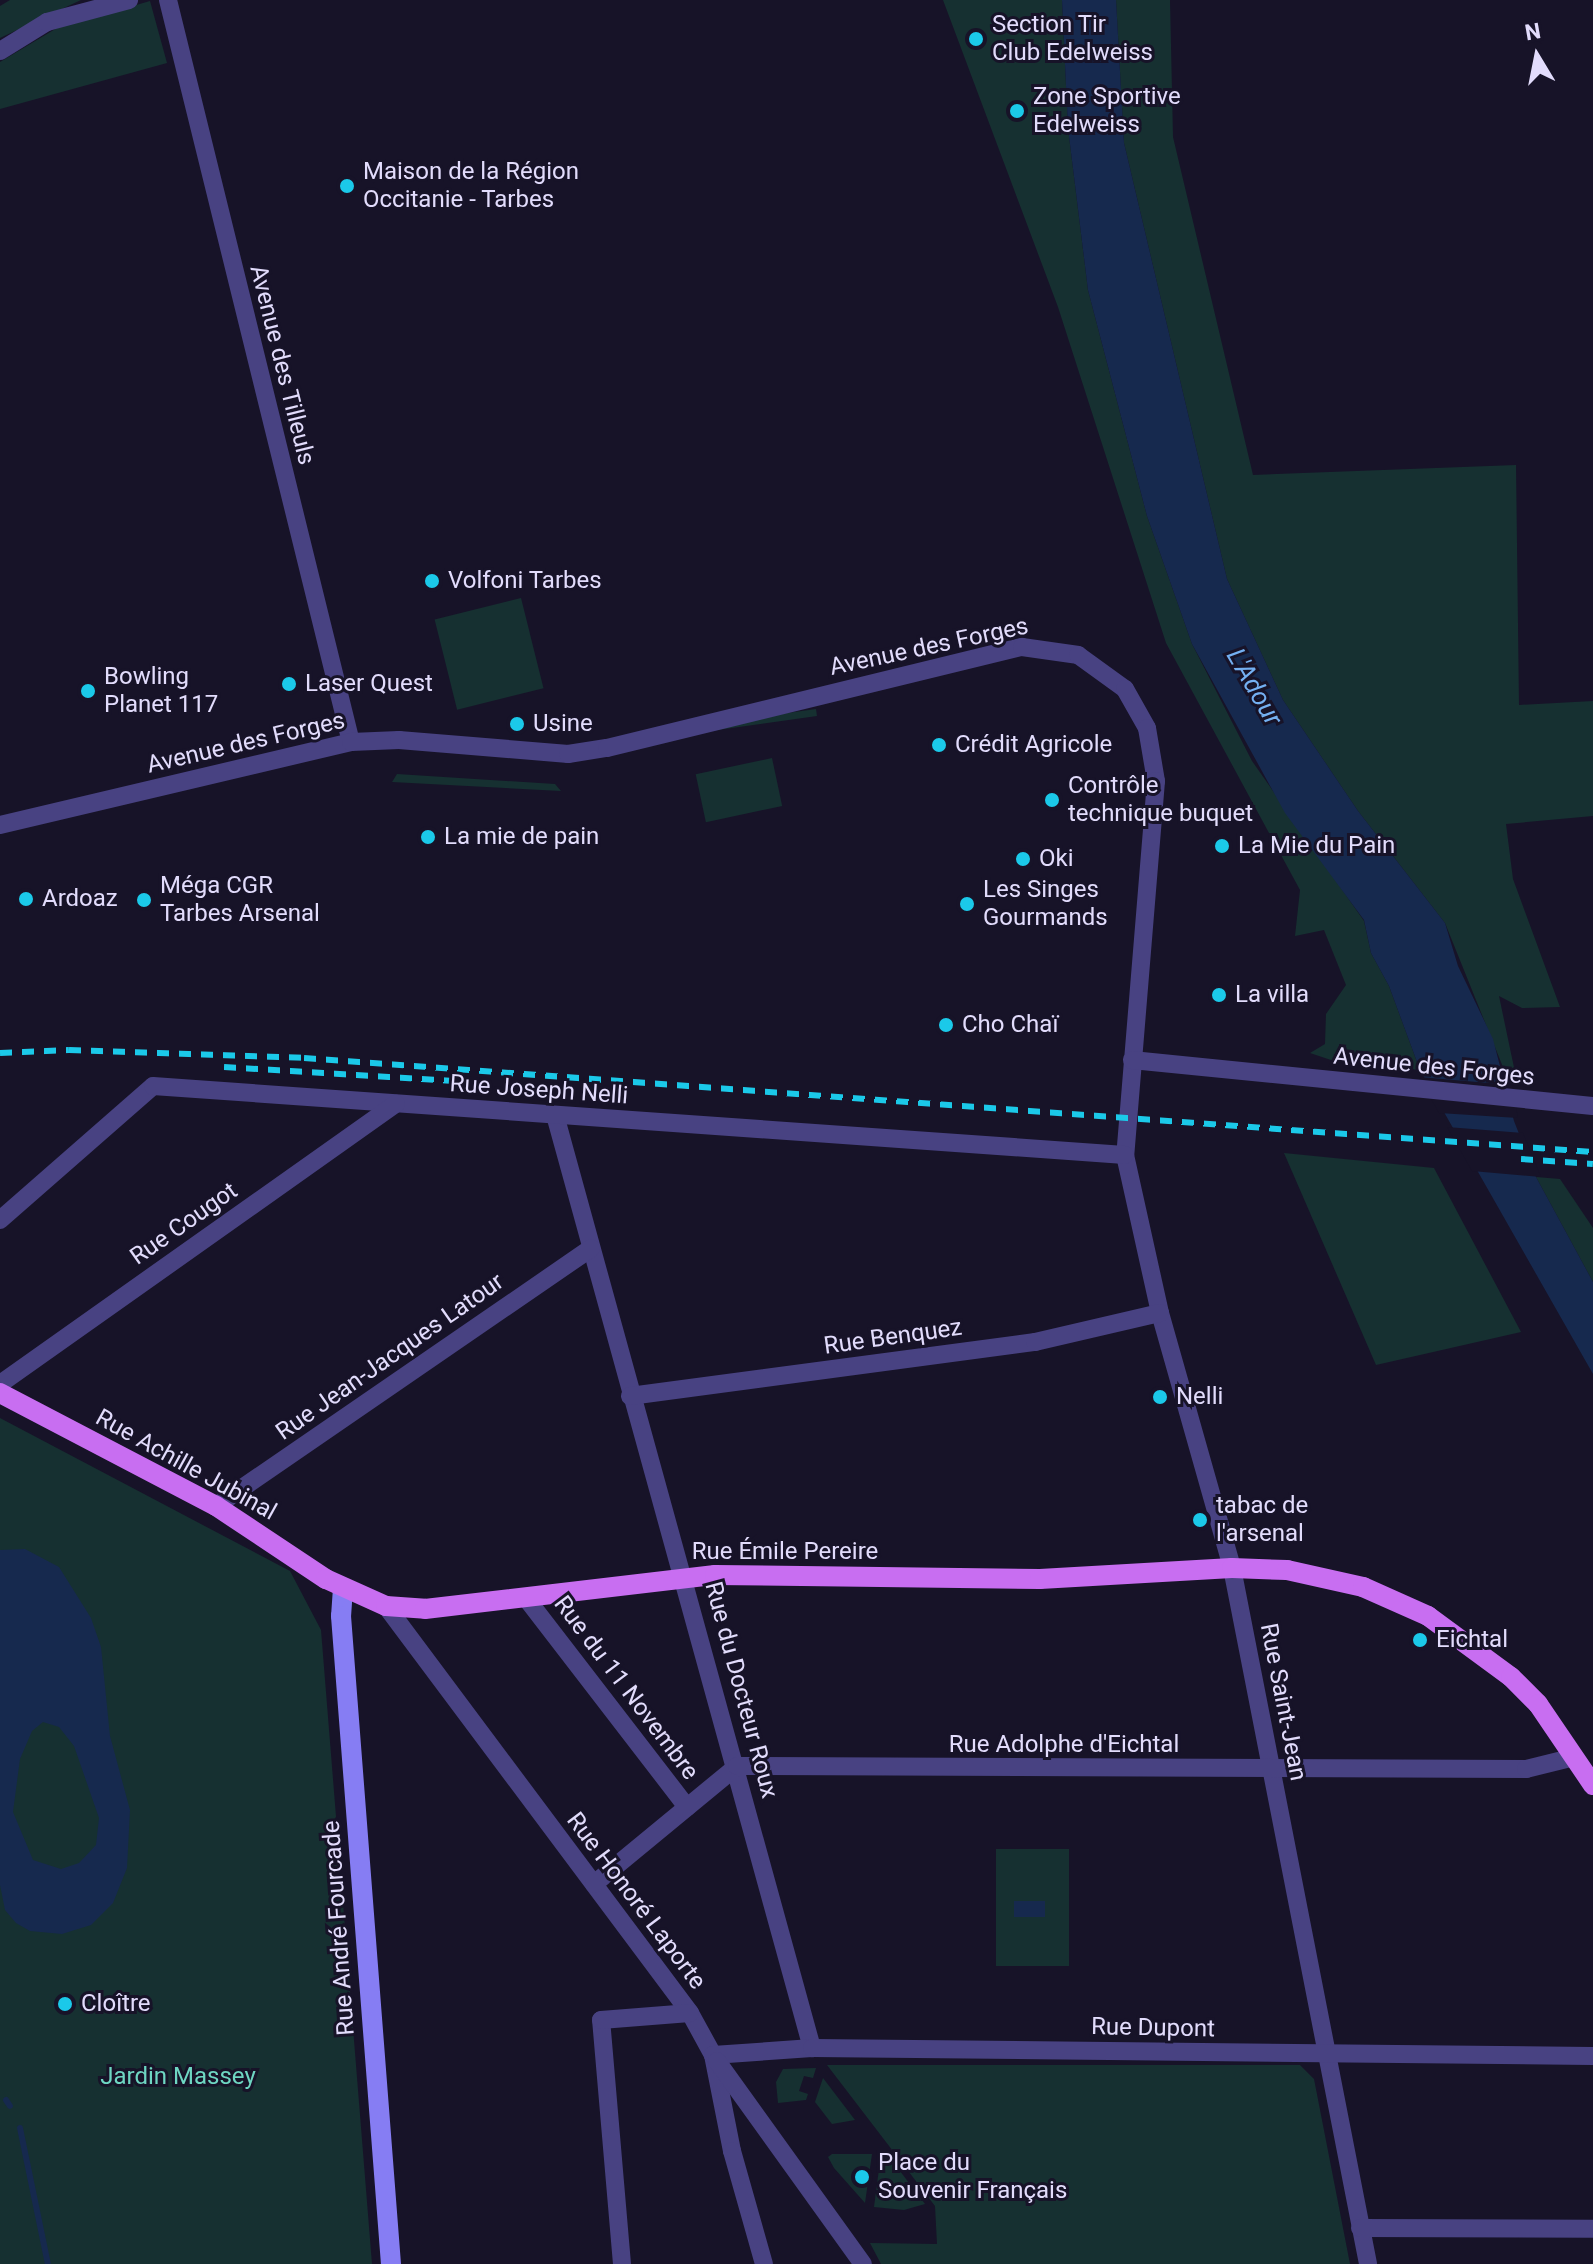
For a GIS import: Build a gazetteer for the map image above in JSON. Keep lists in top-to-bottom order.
{
  "streets": {
    "main road": ["Rue Achille Jubinal", "Rue Émile Pereire"],
    "street": [
      "Avenue des Tilleuls",
      "Avenue des Forges",
      "Rue Joseph Nelli",
      "Rue Cougot",
      "Rue Benquez",
      "Rue Jean-Jacques Latour",
      "Rue du 11 Novembre",
      "Rue du Docteur Roux",
      "Rue Saint-Jean",
      "Rue Adolphe d'Eichtal",
      "Rue Honoré Laporte",
      "Rue André Fourcade",
      "Rue Dupont"
    ]
  },
  "crossings": [
    ["Avenue des Tilleuls", "Avenue des Forges"],
    ["Avenue des Forges", "Rue Saint-Jean"],
    ["Rue Joseph Nelli", "Rue Cougot"],
    ["Rue Joseph Nelli", "Rue du Docteur Roux"],
    ["Rue Joseph Nelli", "Rue Saint-Jean"],
    ["Rue Benquez", "Rue du Docteur Roux"],
    ["Rue Benquez", "Rue Saint-Jean"],
    ["Rue Jean-Jacques Latour", "Rue Achille Jubinal"],
    ["Rue Jean-Jacques Latour", "Rue du Docteur Roux"],
    ["Rue Achille Jubinal", "Rue Émile Pereire"],
    ["Rue Achille Jubinal", "Rue André Fourcade"],
    ["Rue Émile Pereire", "Rue du 11 Novembre"],
    ["Rue Émile Pereire", "Rue du Docteur Roux"],
    ["Rue Émile Pereire", "Rue Saint-Jean"],
    ["Rue Émile Pereire", "Rue Adolphe d'Eichtal"],
    ["Rue Émile Pereire", "Rue Honoré Laporte"],
    ["Rue Émile Pereire", "Rue André Fourcade"],
    ["Rue du Docteur Roux", "Rue Adolphe d'Eichtal"],
    ["Rue du Docteur Roux", "Rue Dupont"],
    ["Rue Saint-Jean", "Rue Adolphe d'Eichtal"],
    ["Rue Saint-Jean", "Rue Dupont"],
    ["Rue Honoré Laporte", "Rue Dupont"]
  ],
  "water": ["L'Adour"],
  "parks": ["Jardin Massey"],
  "places": [
    "Section Tir Club Edelweiss",
    "Zone Sportive Edelweiss",
    "Maison de la Région Occitanie - Tarbes",
    "Volfoni Tarbes",
    "Laser Quest",
    "Bowling Planet 117",
    "Usine",
    "Crédit Agricole",
    "Contrôle technique buquet",
    "La mie de pain",
    "La Mie du Pain",
    "Oki",
    "Ardoaz",
    "Méga CGR Tarbes Arsenal",
    "Les Singes Gourmands",
    "La villa",
    "Cho Chaï",
    "Nelli",
    "tabac de l'arsenal",
    "Eichtal",
    "Cloître",
    "Place du Souvenir Français"
  ],
  "north": "top"
}
